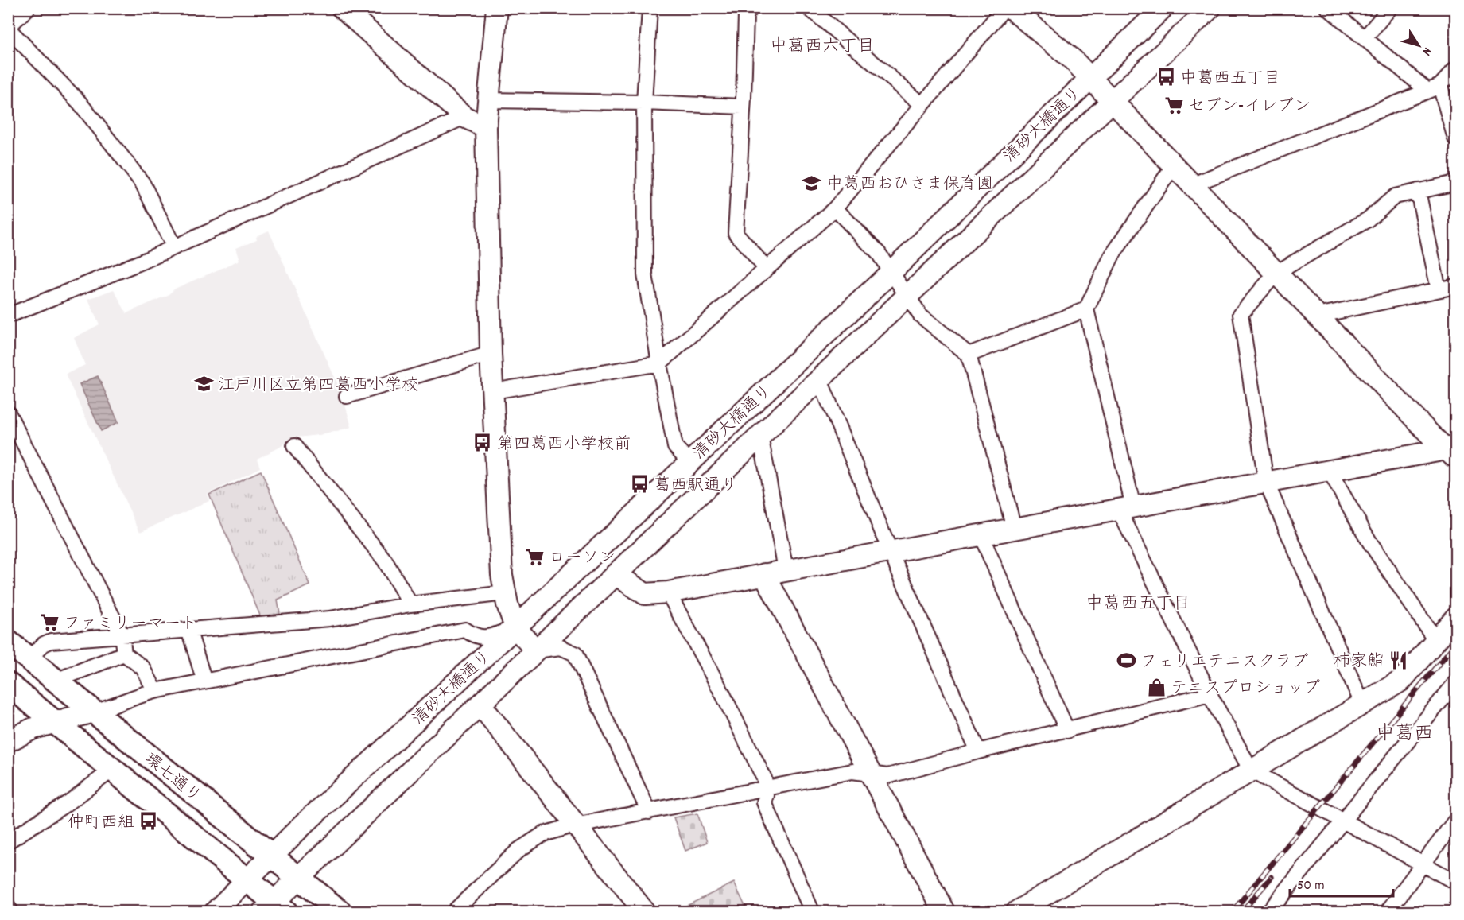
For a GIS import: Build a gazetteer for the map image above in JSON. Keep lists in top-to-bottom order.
{
  "streets": {
    "main road": ["環七通り"],
    "street": ["清砂大橋通り"]
  },
  "crossings": [
    ["清砂大橋通り", "環七通り"]
  ],
  "districts": ["中葛西六丁目", "中葛西五丁目", "中葛西"],
  "places": {
    "bus stop": [
      "中葛西五丁目",
      "第四葛西小学校前",
      "葛西駅通り",
      "仲町西組"
    ],
    "supermarket": ["セブン-イレブン", "ローソン", "ファミリーマート"],
    "school or university": ["中葛西おひさま保育園", "江戸川区立第四葛西小学校"],
    "restaurant": ["柿家鮨"],
    "sports": ["フェリエテニスクラブ"],
    "shop": ["テニスプロショップ"]
  },
  "scale_bar": "50 m",
  "north": "bottom right"
}
